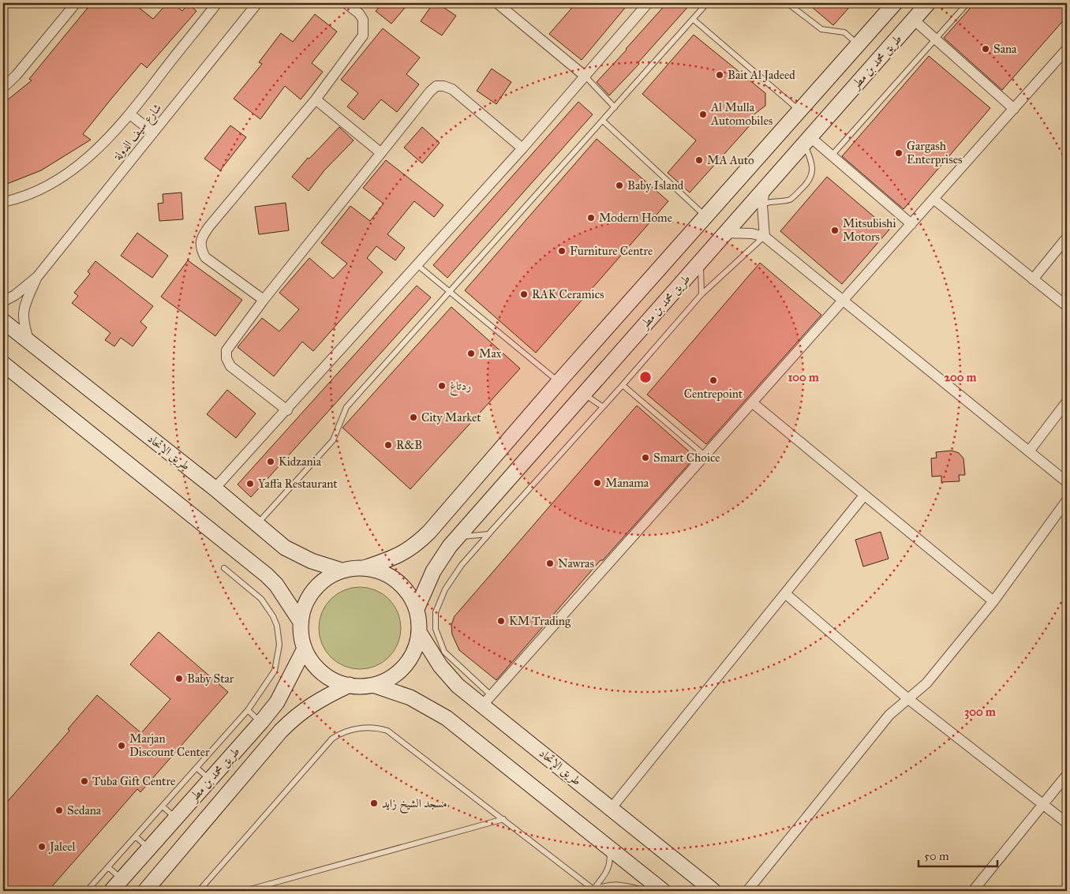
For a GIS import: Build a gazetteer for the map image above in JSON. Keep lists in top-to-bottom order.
{
  "streets": {
    "street": ["طريق محمد بن مطر", "شارع سيف الدولة", "طريق اﻹتحاد"]
  },
  "crossings": [
    ["طريق محمد بن مطر", "طريق اﻹتحاد"],
    ["شارع سيف الدولة", "طريق اﻹتحاد"]
  ],
  "places": [
    "Sana",
    "Bait Al Jadeed",
    "Al Mulla Automobiles",
    "Gargash Enterprises",
    "MA Auto",
    "Baby Island",
    "Modern Home",
    "Mitsubishi Motors",
    "Furniture Centre",
    "RAK Ceramics",
    "Max",
    "Centrepoint",
    "ردتاغ",
    "City Market",
    "R&B",
    "Smart Choice",
    "Kidzania",
    "Manama",
    "Yaffa Restaurant",
    "Nawras",
    "KM Trading",
    "Baby Star",
    "Marjan Discount Center",
    "Tuba Gift Centre",
    "مسجد الشيخ زايد",
    "Sedana",
    "Jaleel"
  ],
  "scale_bar": "50 m",
  "rings": ["100 m", "200 m", "300 m"]
}
